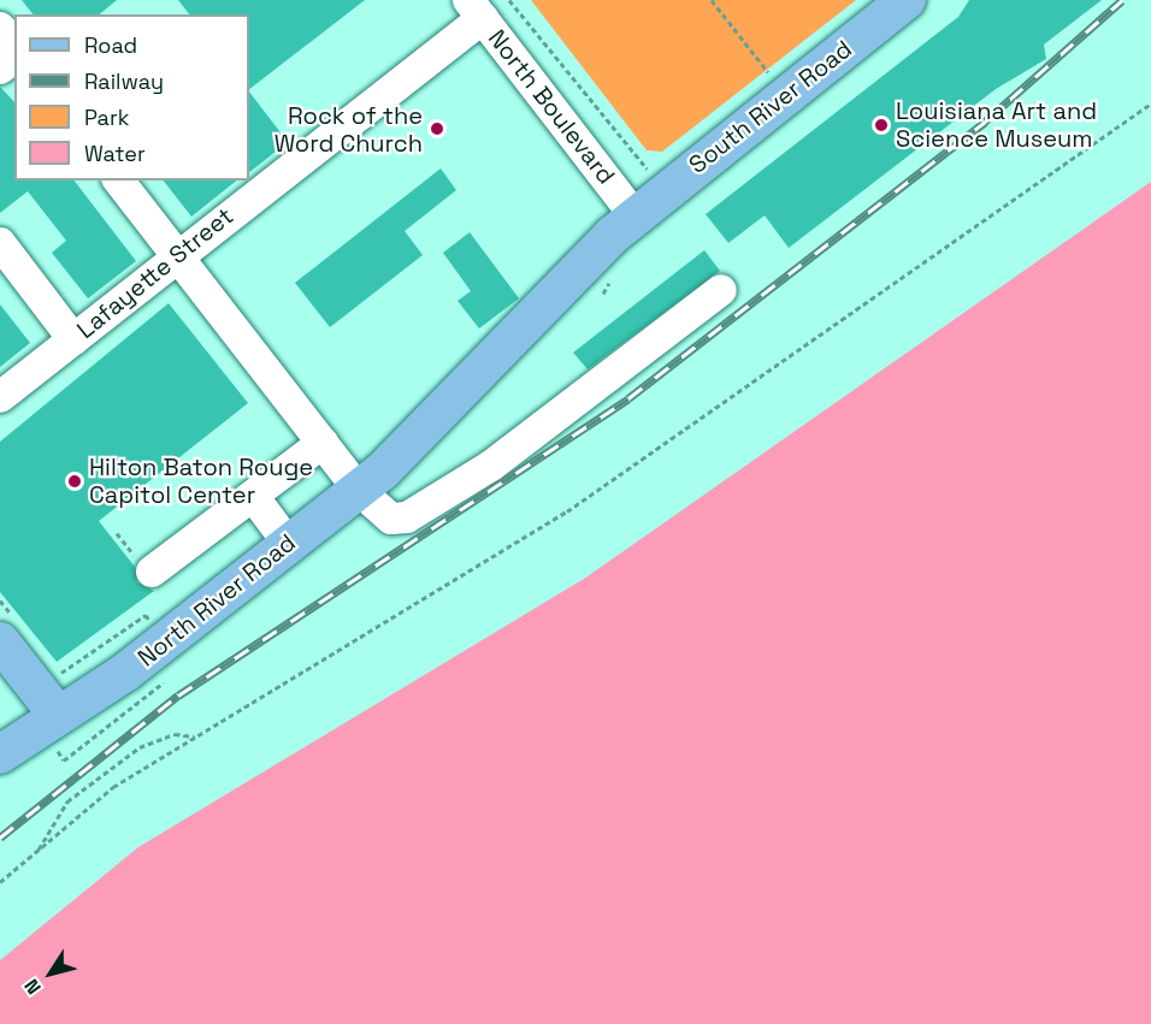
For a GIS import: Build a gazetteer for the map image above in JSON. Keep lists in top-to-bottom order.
{
  "streets": {
    "main road": ["South River Road", "North River Road"],
    "street": ["North Boulevard", "Lafayette Street"]
  },
  "crossings": [
    ["North Boulevard", "South River Road"],
    ["North Boulevard", "Lafayette Street"],
    ["North Boulevard", "North River Road"],
    ["South River Road", "North River Road"]
  ],
  "places": ["Louisiana Art and Science Museum", "Rock of the Word Church", "Hilton Baton Rouge Capitol Center"],
  "legend": [
    "Road",
    "Railway",
    "Park",
    "Water"
  ],
  "north": "bottom left"
}
